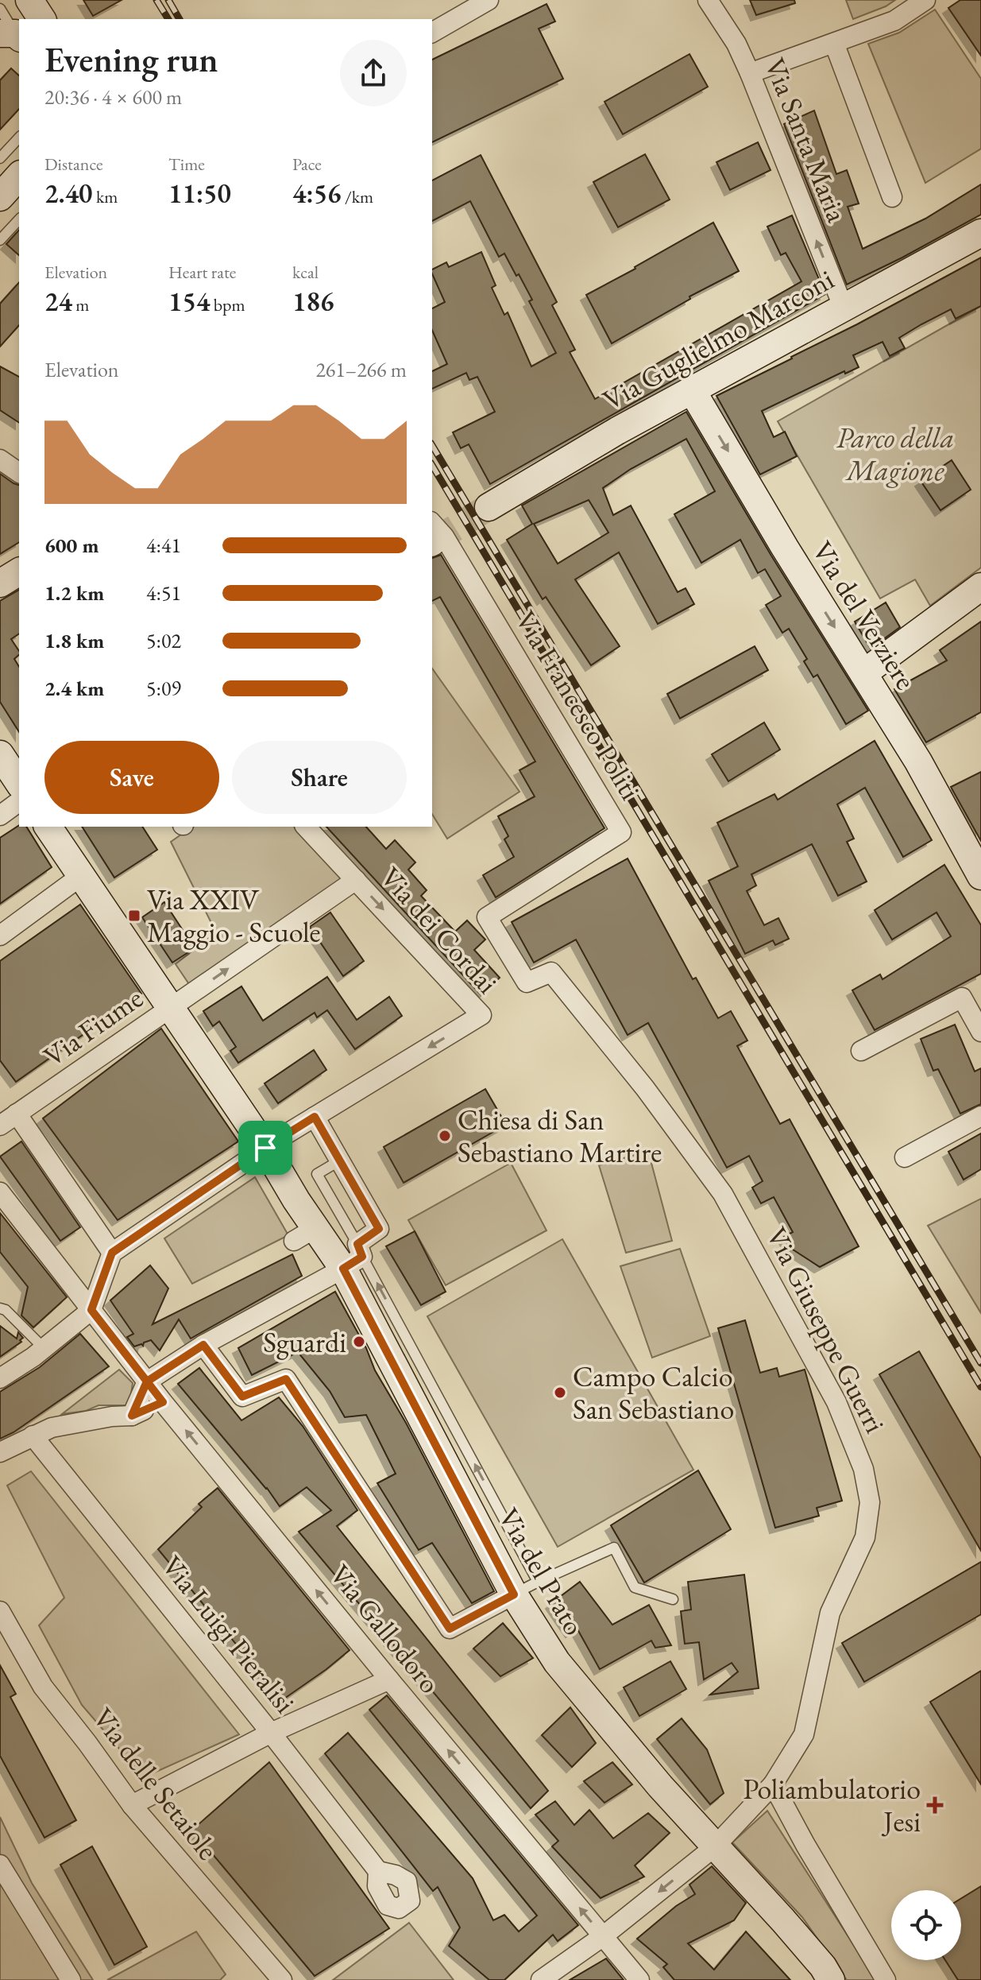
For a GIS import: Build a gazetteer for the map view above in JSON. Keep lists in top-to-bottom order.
{
  "streets": {
    "main road": ["Via Guglielmo Marconi", "Via del Verziere", "Via del Prato"],
    "street": [
      "Via Santa Maria",
      "Via Francesco Politi",
      "Via dei Cordai",
      "Via Fiume",
      "Via Giuseppe Guerri",
      "Via Gallodoro",
      "Via Luigi Pieralisi",
      "Via delle Setaiole"
    ]
  },
  "crossings": [
    ["Via Santa Maria", "Via Guglielmo Marconi"],
    ["Via Guglielmo Marconi", "Via del Verziere"],
    ["Via Francesco Politi", "Via Giuseppe Guerri"],
    ["Via dei Cordai", "Via Fiume"],
    ["Via Fiume", "Via del Prato"],
    ["Via Giuseppe Guerri", "Via del Prato"],
    ["Via Giuseppe Guerri", "Via Gallodoro"]
  ],
  "one_way": ["Via del Verziere", "Via Fiume", "Via Gallodoro"],
  "parks": ["Parco della Magione"],
  "places": {
    "transit": ["Via XXIV Maggio - Scuole"],
    "other": ["Chiesa di San Sebastiano Martire", "Sguardi", "Campo Calcio San Sebastiano"],
    "health": ["Poliambulatorio Jesi"]
  },
  "page": {
    "heading": ["Evening run", "20:36 · 4 × 600 m"],
    "stats": [
      ["Distance", "2.40 km"],
      ["Time", "11:50"],
      ["Pace", "4:56 /km"],
      ["Elevation", "24 m"],
      ["Heart rate", "154 bpm"],
      ["kcal", "186"]
    ],
    "chart": ["Elevation", "261–266 m"],
    "list": [
      {
        "name": "600 m",
        "note": "4:41"
      },
      {
        "name": "1.2 km",
        "note": "4:51"
      },
      {
        "name": "1.8 km",
        "note": "5:02"
      },
      {
        "name": "2.4 km",
        "note": "5:09"
      }
    ],
    "buttons": ["Save", "Share"]
  }
}
